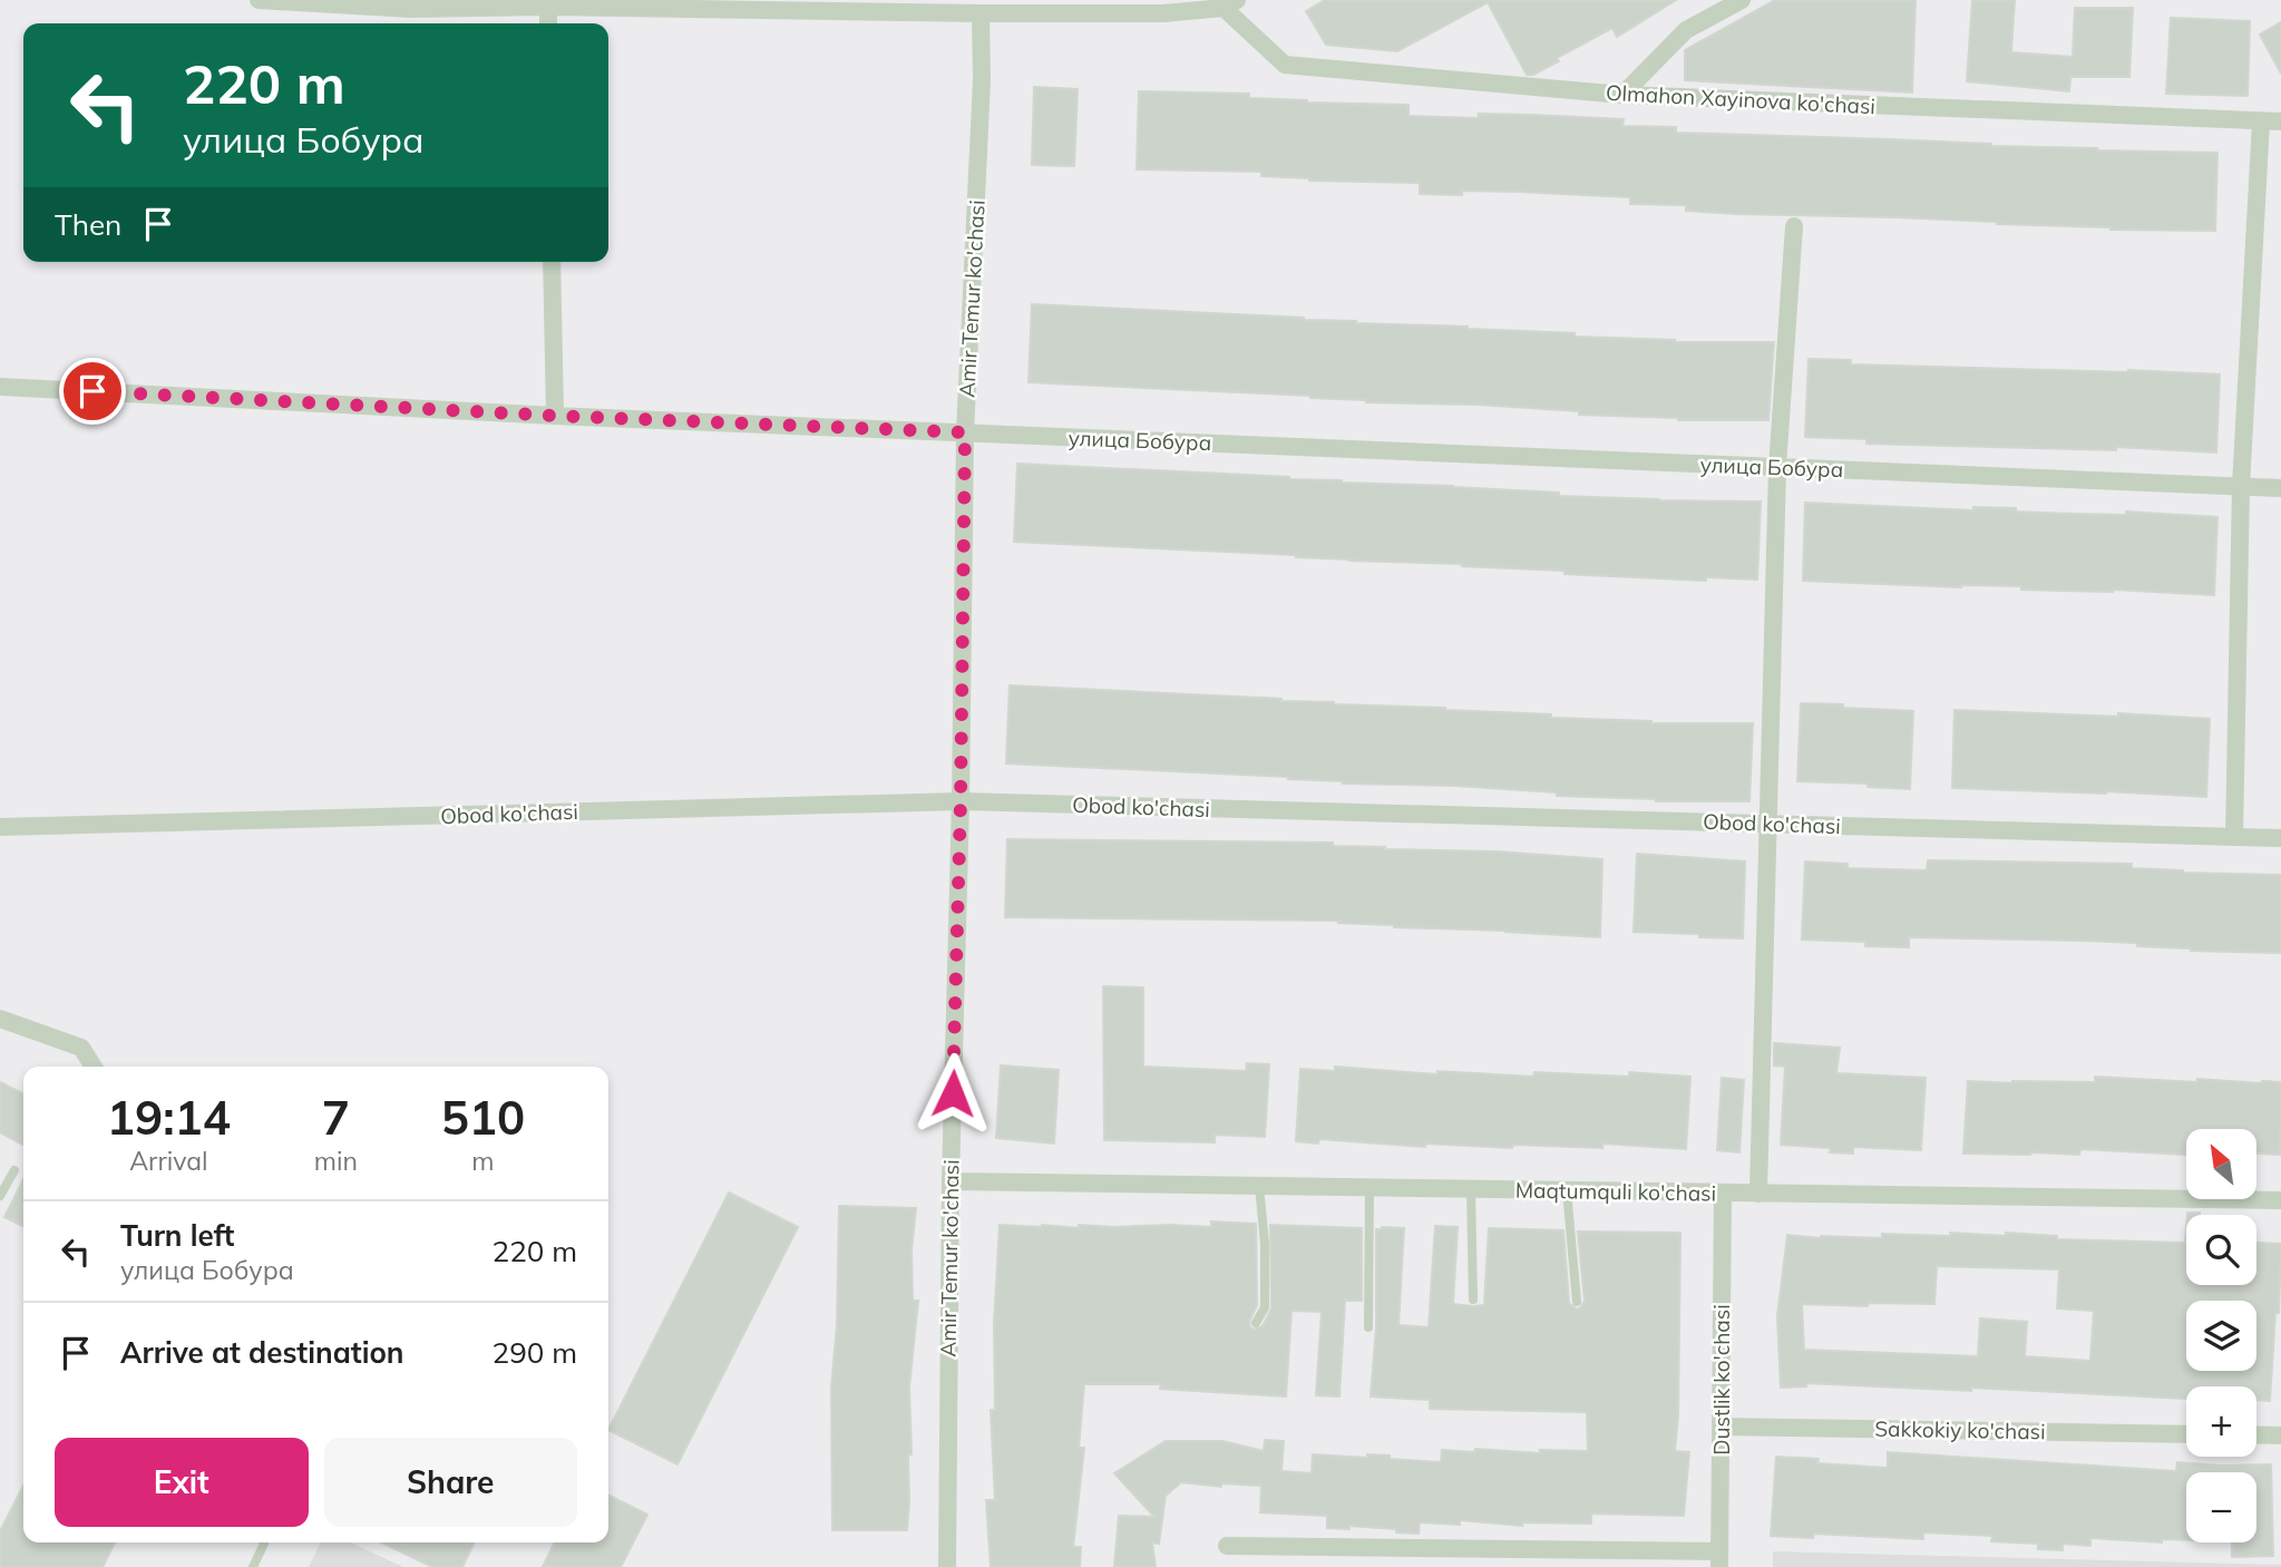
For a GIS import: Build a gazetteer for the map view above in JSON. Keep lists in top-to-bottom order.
{
  "streets": {
    "street": [
      "Olmahon Xayinova ko'chasi",
      "Amir Temur ko'chasi",
      "улица Бобура",
      "Obod ko'chasi",
      "Maqtumquli ko'chasi",
      "Dustlik ko'chasi",
      "Sakkokiy ko'chasi"
    ]
  },
  "crossings": [
    ["Amir Temur ko'chasi", "улица Бобура"],
    ["Amir Temur ko'chasi", "Obod ko'chasi"],
    ["Amir Temur ko'chasi", "Maqtumquli ko'chasi"],
    ["Maqtumquli ko'chasi", "Dustlik ko'chasi"],
    ["Dustlik ko'chasi", "Sakkokiy ko'chasi"]
  ],
  "north": "top left",
  "page": {
    "turn": ["220 m", "улица Бобура"],
    "then": "Then",
    "eta": [
      "19:14",
      "Arrival",
      "7",
      "min",
      "510",
      "m"
    ],
    "map_buttons": ["+", "−"],
    "list": [
      {
        "name": "Turn left",
        "note": "улица Бобура",
        "value": "220 m"
      },
      {
        "name": "Arrive at destination",
        "value": "290 m"
      }
    ],
    "buttons": ["Exit", "Share"]
  }
}
